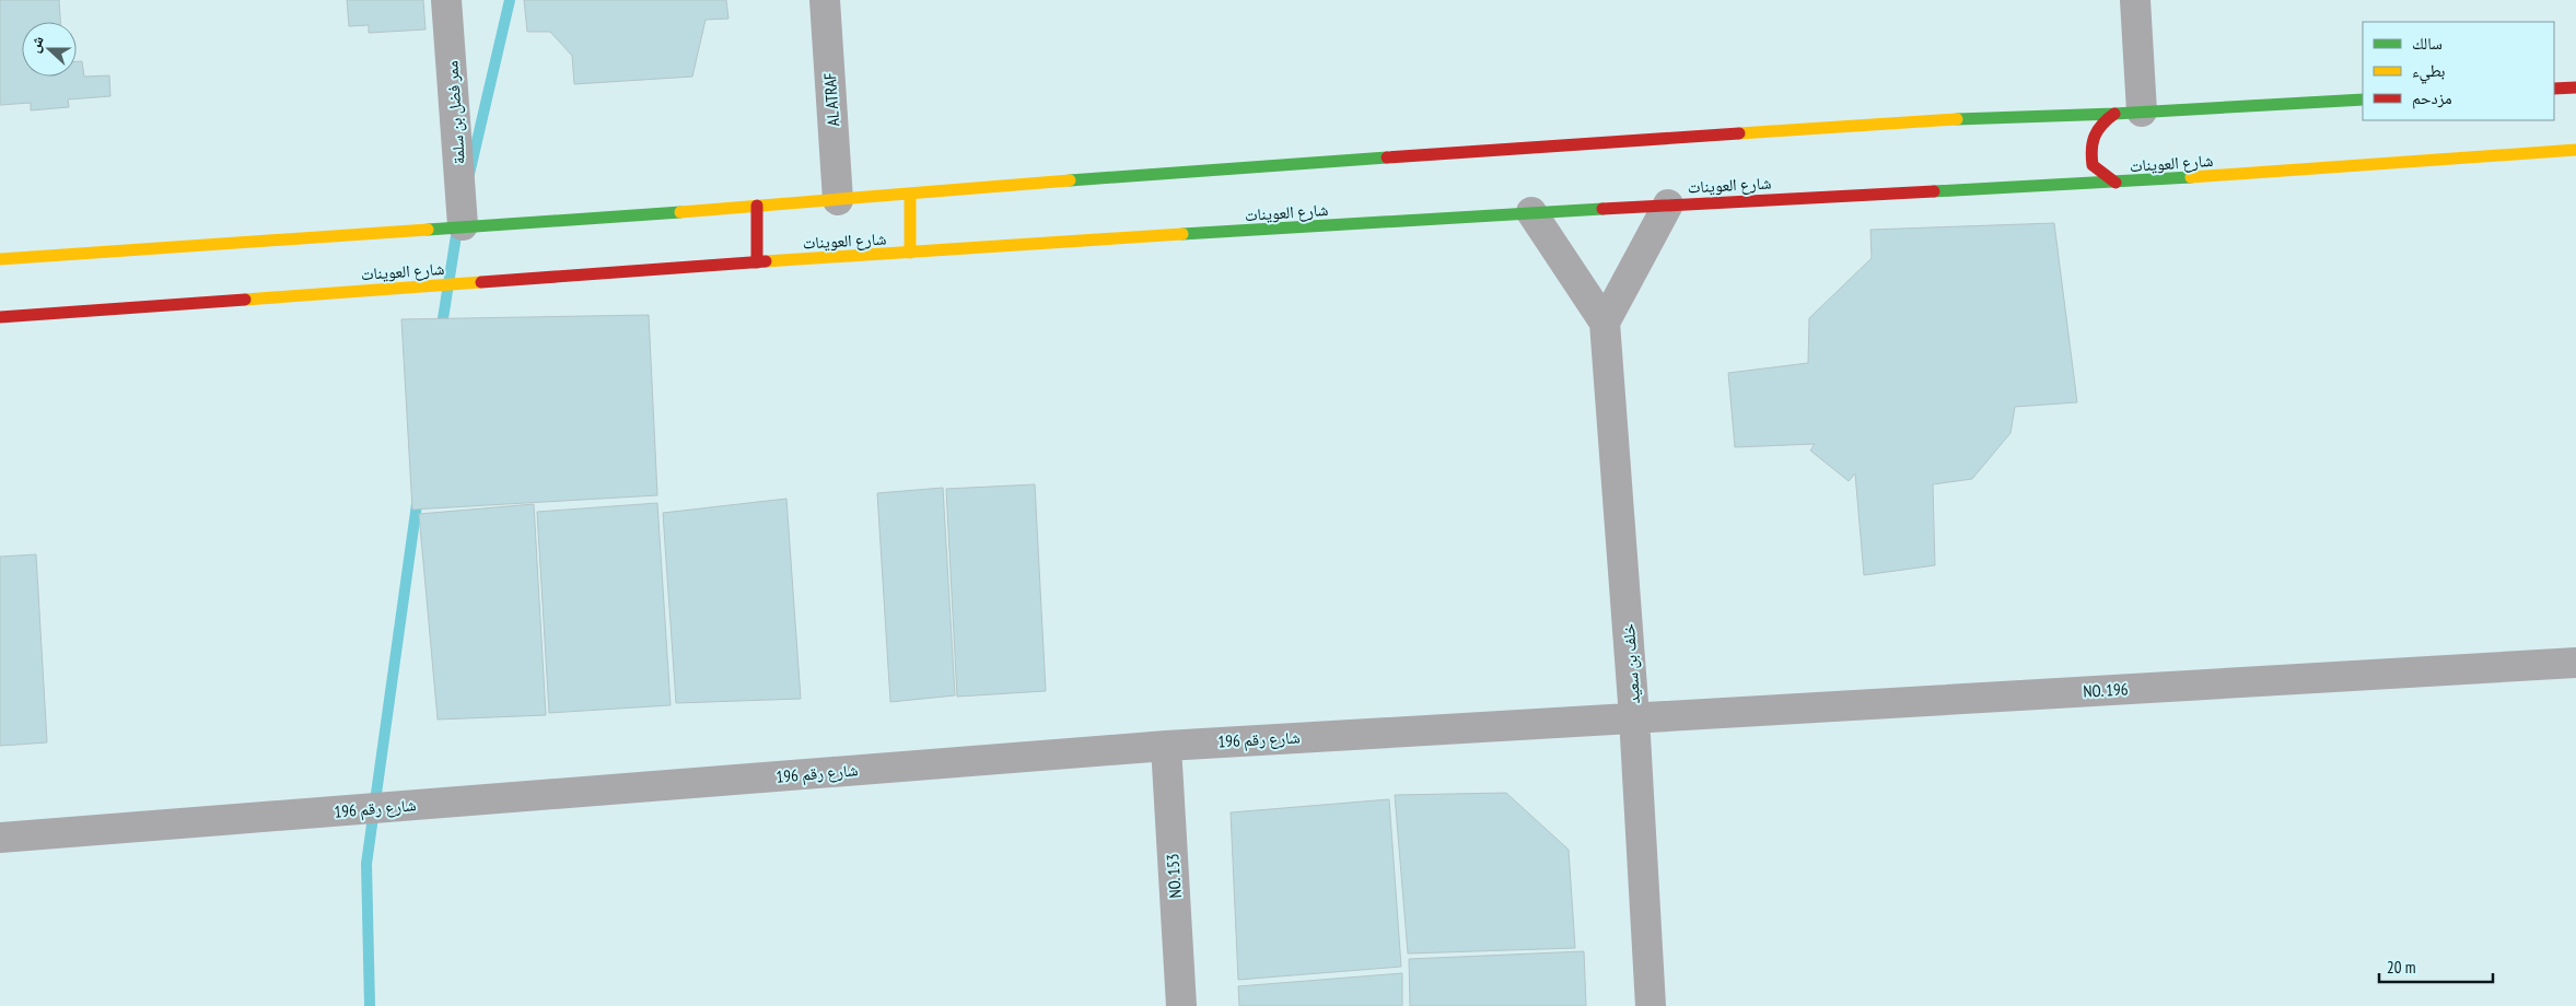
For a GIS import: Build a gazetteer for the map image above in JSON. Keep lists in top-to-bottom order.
{
  "streets": {
    "street": [
      "AL ATRAF",
      "ممر فضل بن سلمة",
      "شارع العوينات",
      "خلف بن سعيد",
      "NO. 196",
      "شارع رقم 196",
      "NO. 153"
    ]
  },
  "crossings": [
    ["شارع العوينات", "خلف بن سعيد"],
    ["خلف بن سعيد", "NO. 196"],
    ["خلف بن سعيد", "شارع رقم 196"],
    ["NO. 196", "شارع رقم 196"],
    ["شارع رقم 196", "NO. 153"]
  ],
  "legend": ["سالك", "بطيء", "مزدحم"],
  "scale_bar": "20 m",
  "north": "left"
}
